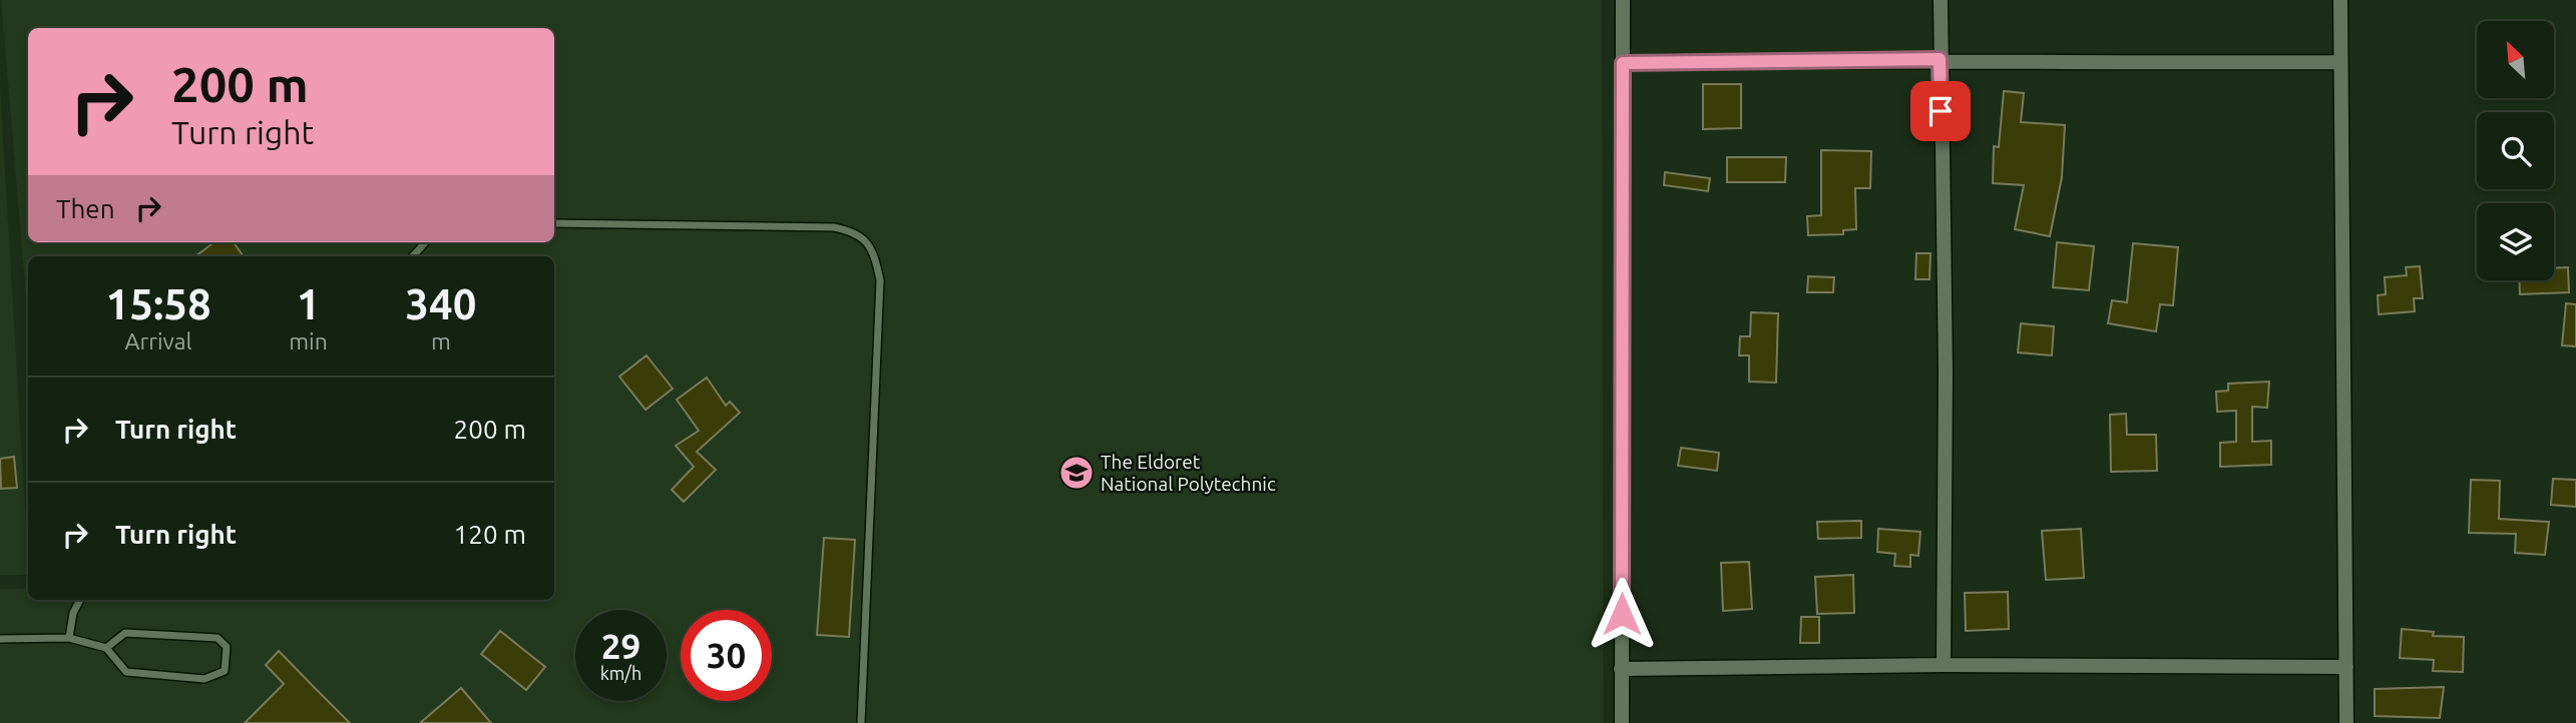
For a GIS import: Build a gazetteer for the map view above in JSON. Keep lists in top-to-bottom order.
{
  "places": {
    "school or university": ["The Eldoret National Polytechnic"]
  },
  "north": "top left",
  "page": {
    "turn": ["200 m", "Turn right"],
    "then": "Then",
    "eta": [
      "15:58",
      "Arrival",
      "1",
      "min",
      "340",
      "m"
    ],
    "list": [
      {
        "name": "Turn right",
        "value": "200 m"
      },
      {
        "name": "Turn right",
        "value": "120 m"
      }
    ],
    "speed": "29 km/h",
    "limit": "30"
  }
}
